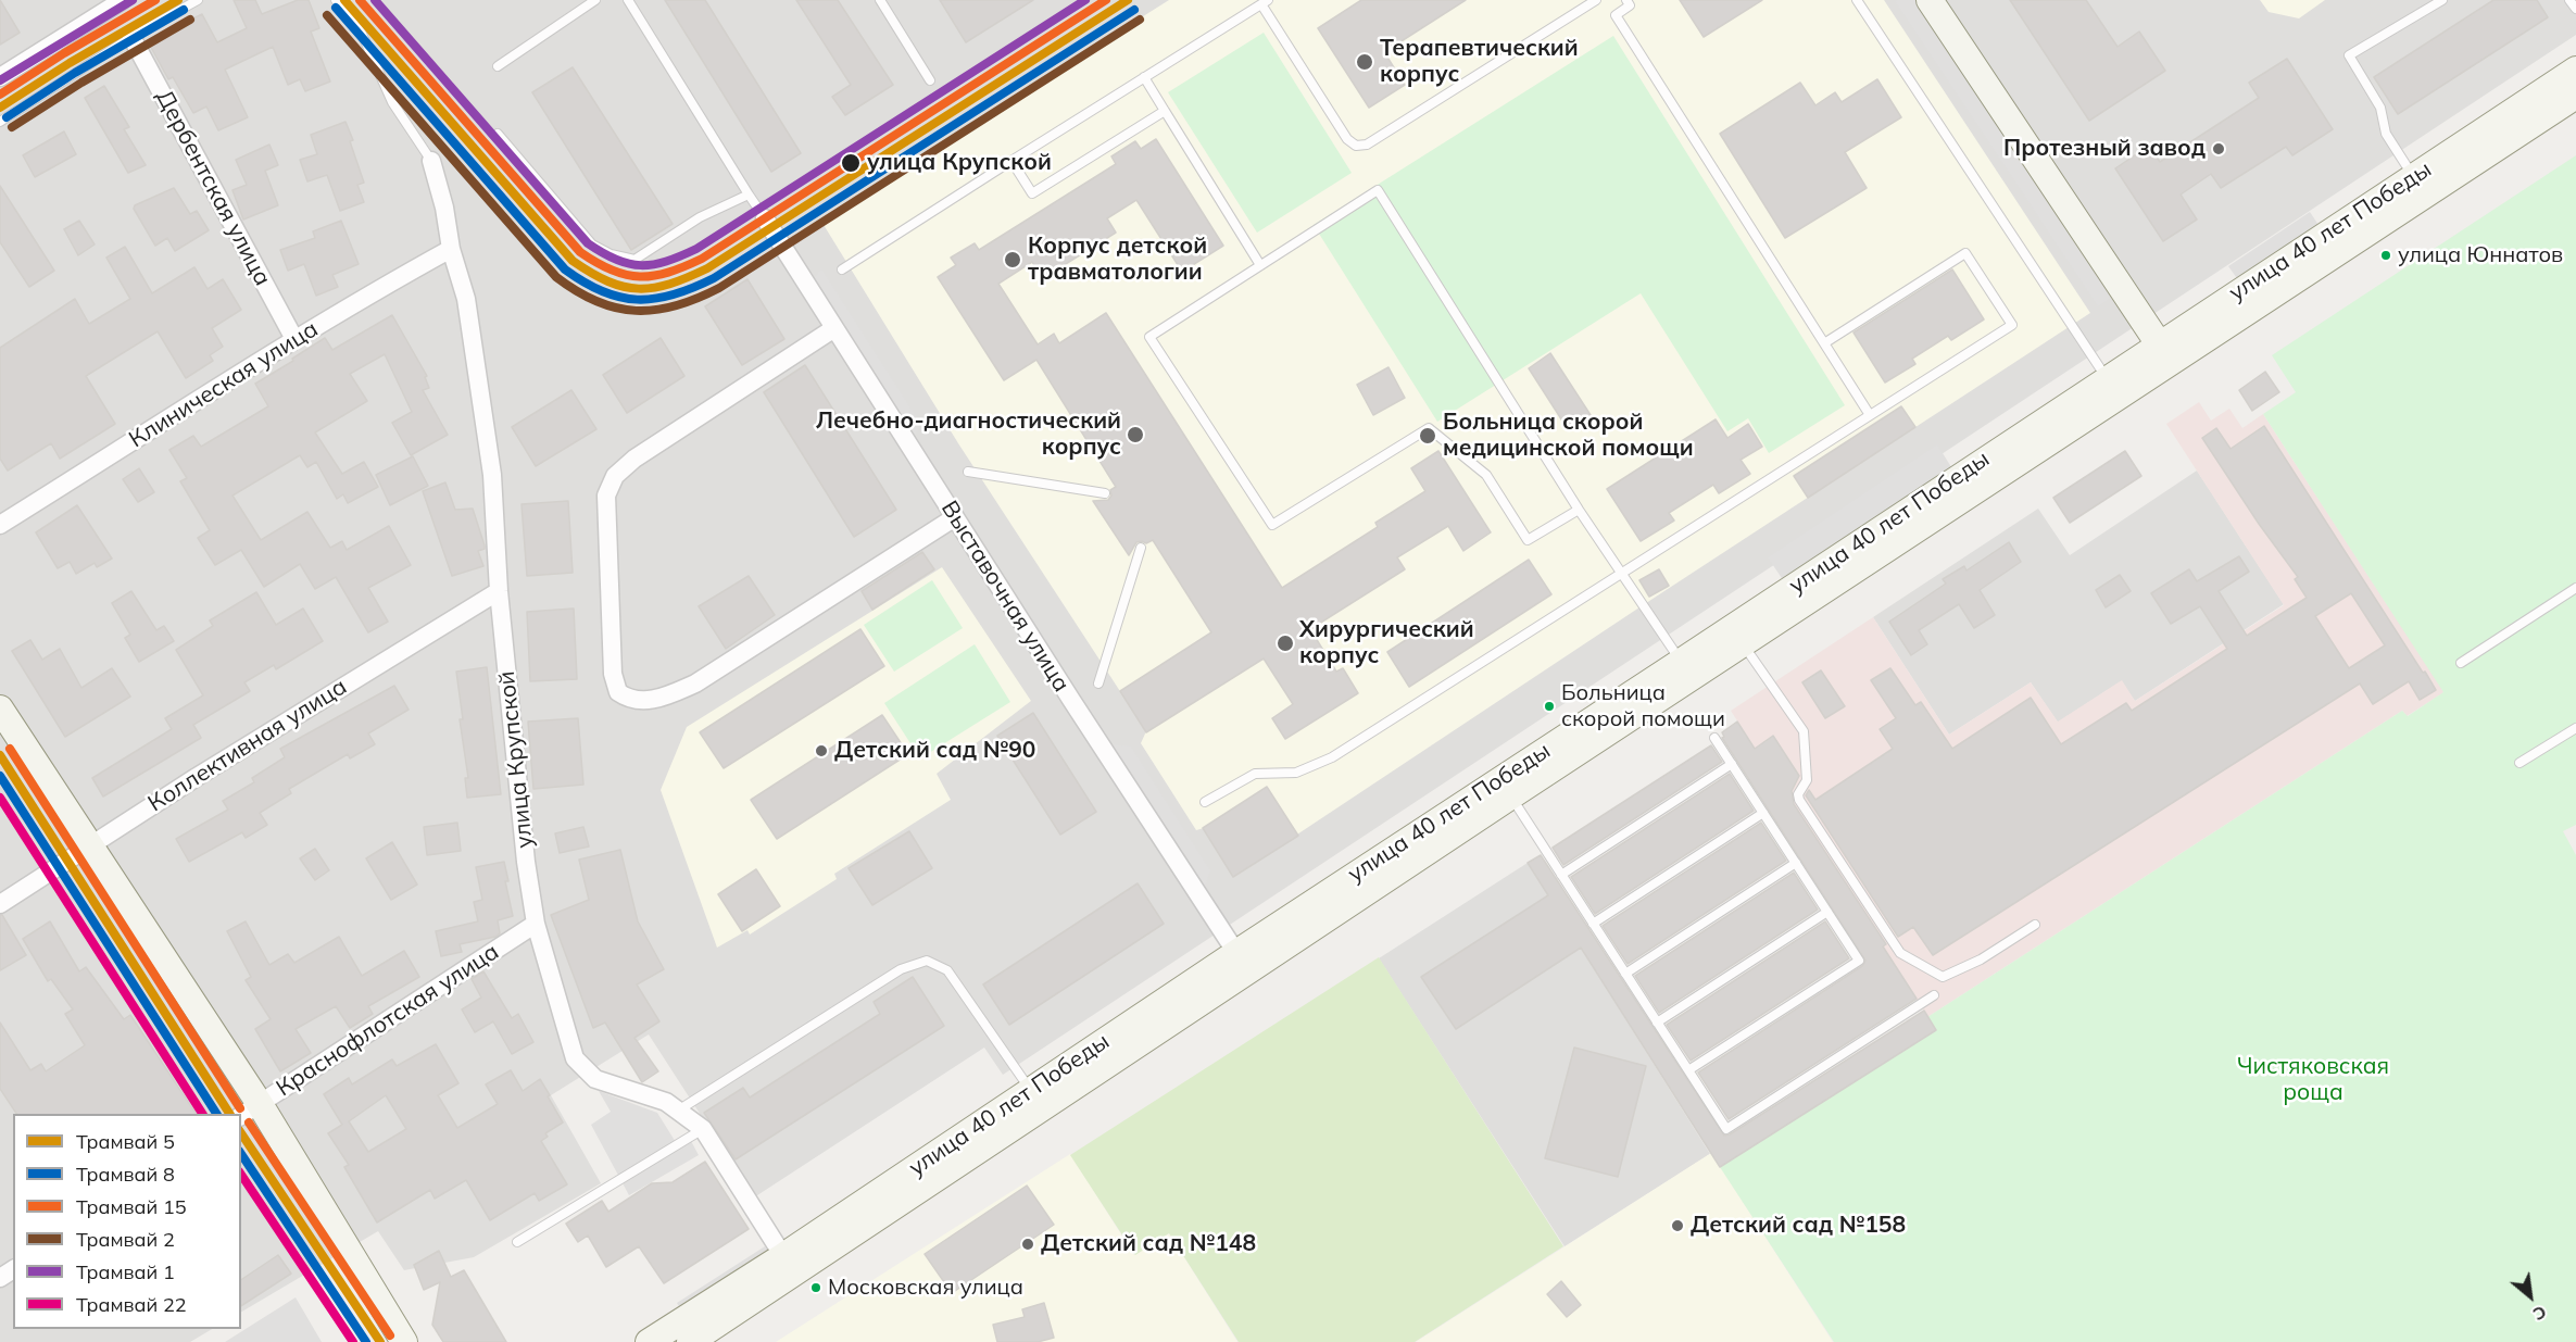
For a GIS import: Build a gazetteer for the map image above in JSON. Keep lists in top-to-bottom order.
{
  "streets": {
    "main road": ["улица 40 лет Победы"],
    "street": [
      "Дербентская улица",
      "Клиническая улица",
      "Выставочная улица",
      "Коллективная улица",
      "улица Крупской",
      "Краснофлотская улица"
    ]
  },
  "crossings": [
    ["Дербентская улица", "Клиническая улица"],
    ["улица 40 лет Победы", "Выставочная улица"],
    ["улица 40 лет Победы", "улица Крупской"],
    ["Клиническая улица", "улица Крупской"],
    ["Коллективная улица", "улица Крупской"],
    ["улица Крупской", "Краснофлотская улица"]
  ],
  "parks": ["Чистяковская роща"],
  "places": [
    "Терапевтический корпус",
    "Протезный завод",
    "улица Крупской",
    "улица Юннатов",
    "Корпус детской травматологии",
    "Лечебно-диагностический корпус",
    "Больница скорой медицинской помощи",
    "Хирургический корпус",
    "Больница скорой помощи",
    "Детский сад №90",
    "Детский сад №158",
    "Детский сад №148",
    "Московская улица"
  ],
  "lines": [
    "tram line 5",
    "tram line 15",
    "tram line 1",
    "tram line 8",
    "tram line 2",
    "tram line 22"
  ],
  "legend": [
    "Трамвай 5",
    "Трамвай 8",
    "Трамвай 15",
    "Трамвай 2",
    "Трамвай 1",
    "Трамвай 22"
  ],
  "north": "bottom right"
}
